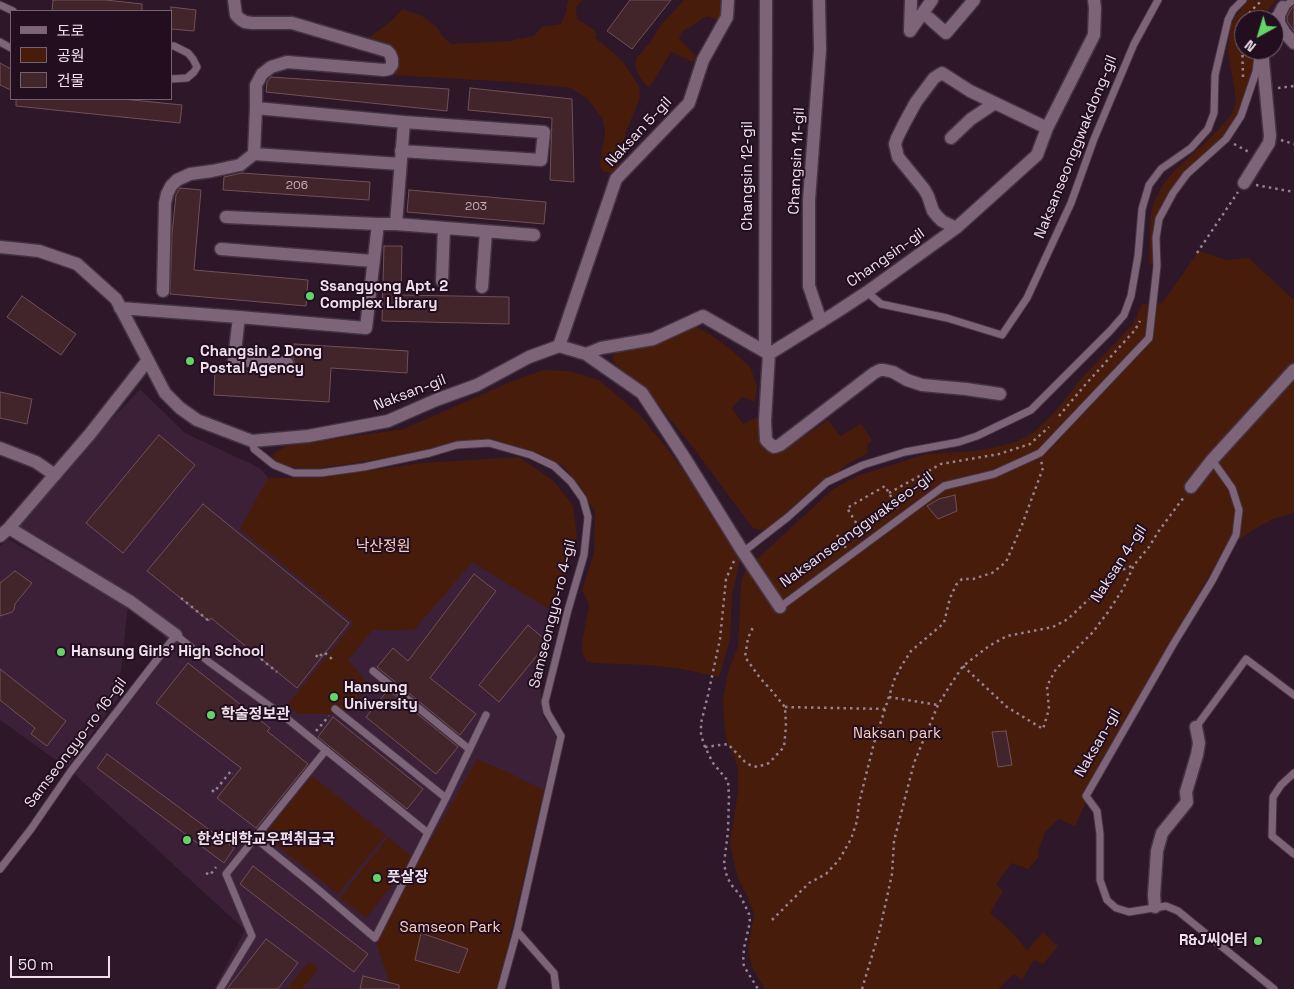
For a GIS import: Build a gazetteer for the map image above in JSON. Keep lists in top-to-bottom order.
{
  "streets": {
    "street": [
      "Naksan 5-gil",
      "Changsin 11-gil",
      "Changsin 12-gil",
      "Changsin-gil",
      "Naksan-gil"
    ],
    "lane": [
      "Naksanseonggwakdong-gil",
      "Naksanseonggwakseo-gil",
      "Samseongyo-ro 4-gil",
      "Samseongyo-ro 16-gil"
    ],
    "path": ["Naksan 4-gil"]
  },
  "crossings": [
    ["Naksan 5-gil", "Naksan-gil"],
    ["Naksanseonggwakdong-gil", "Changsin-gil"],
    ["Changsin 11-gil", "Changsin-gil"],
    ["Changsin 12-gil", "Changsin-gil"],
    ["Naksan-gil", "Samseongyo-ro 4-gil"]
  ],
  "parks": ["낙산정원", "Naksan park", "Samseon Park"],
  "places": [
    "Ssangyong Apt. 2 Complex Library",
    "Changsin 2 Dong Postal Agency",
    "Hansung Girls’ High School",
    "Hansung University",
    "학술정보관",
    "한성대학교우편취급국",
    "풋살장",
    "R&J씨어터"
  ],
  "house_numbers": ["206", "203"],
  "legend": ["도로", "공원", "건물"],
  "scale_bar": "50 m",
  "north": "bottom left"
}
